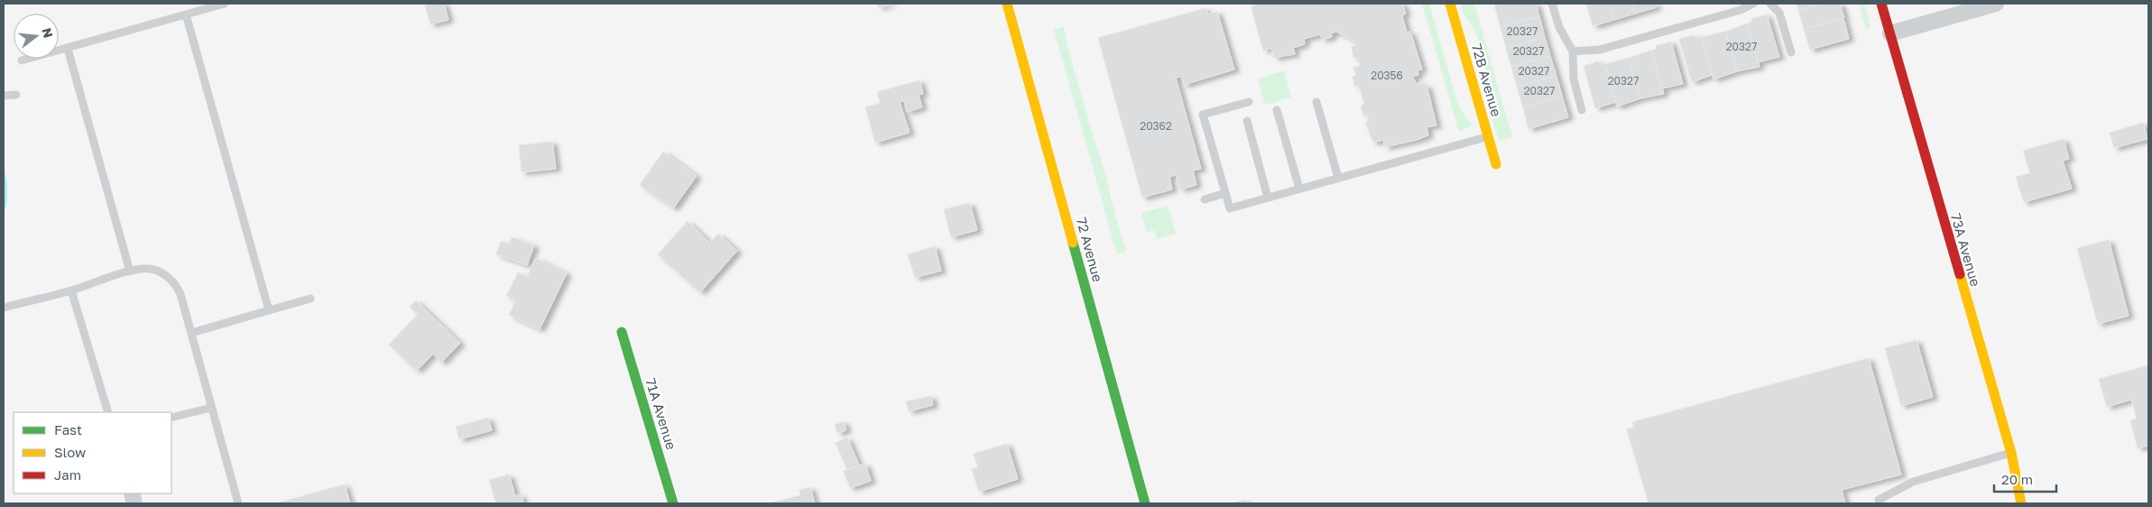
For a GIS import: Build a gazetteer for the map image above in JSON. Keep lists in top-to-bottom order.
{
  "streets": {
    "street": [
      "72B Avenue",
      "72 Avenue",
      "73A Avenue",
      "71A Avenue"
    ]
  },
  "house_numbers": [
    "20327",
    "20327",
    "20327",
    "20327",
    "20356",
    "20327",
    "20327",
    "20362"
  ],
  "legend": ["Fast", "Slow", "Jam"],
  "scale_bar": "20 m",
  "north": "right"
}
